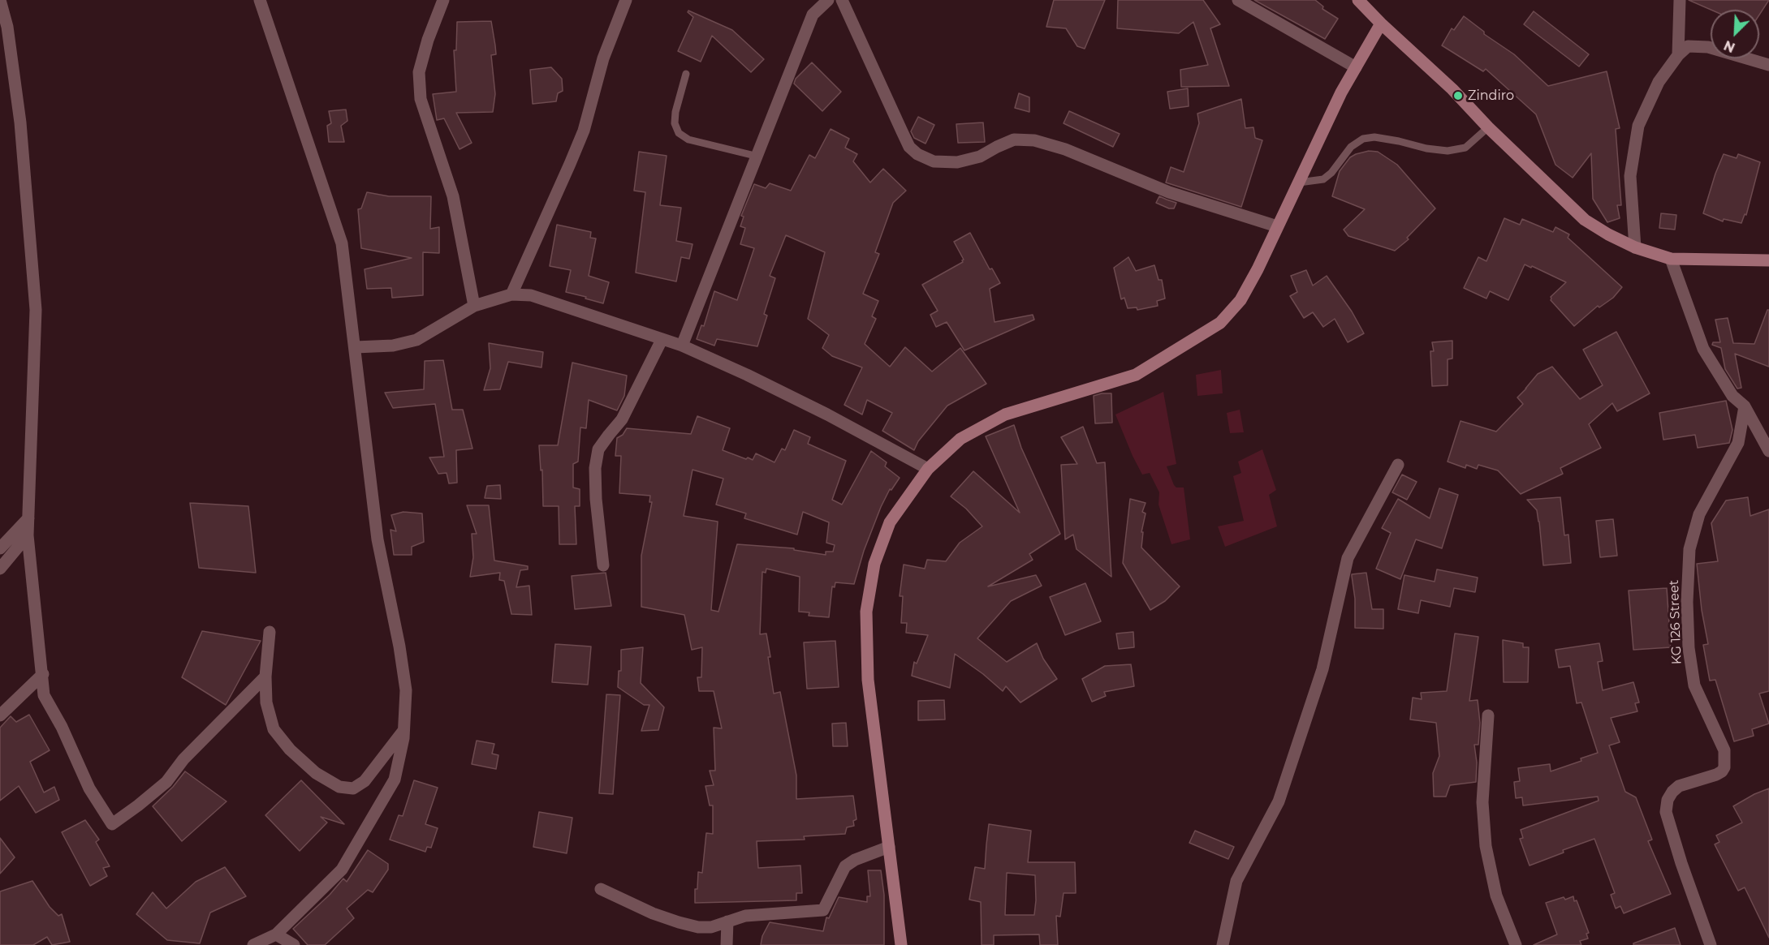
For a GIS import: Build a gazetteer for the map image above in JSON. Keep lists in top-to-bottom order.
{
  "streets": {
    "street": ["KG 126 Street"]
  },
  "places": ["Zindiro"],
  "north": "bottom left"
}
